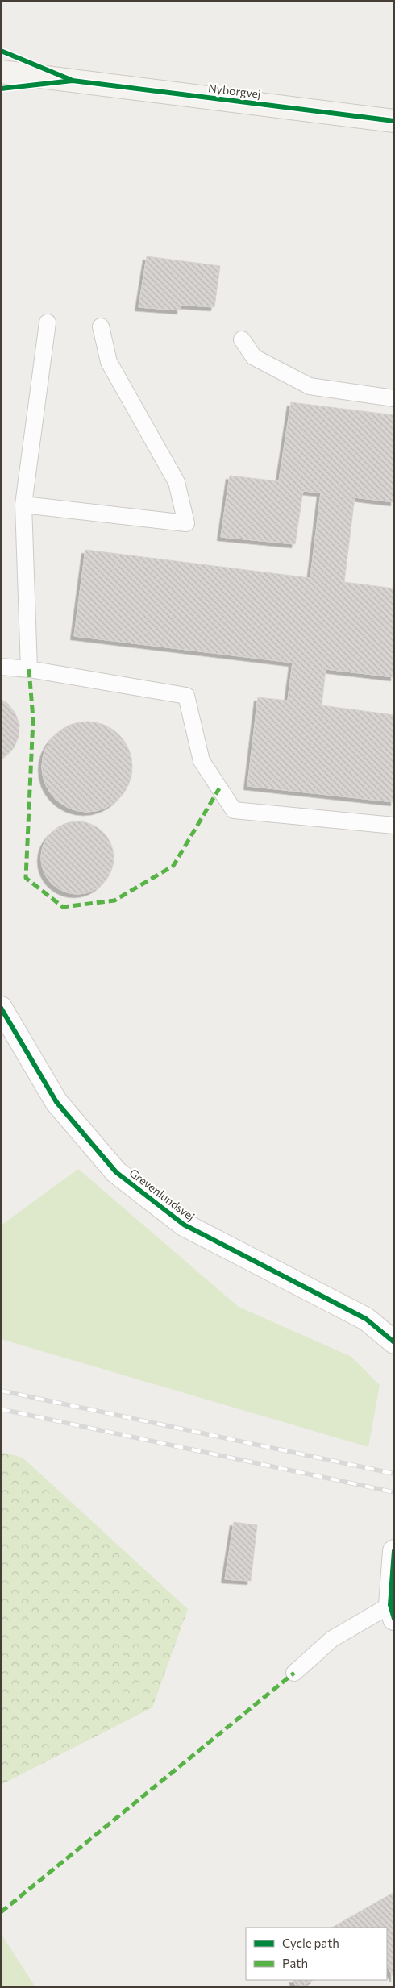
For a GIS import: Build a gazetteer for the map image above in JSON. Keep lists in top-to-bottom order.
{
  "streets": {
    "main road": ["Nyborgvej"],
    "street": ["Grevenlundsvej"]
  },
  "legend": ["Cycle path", "Path"]
}
